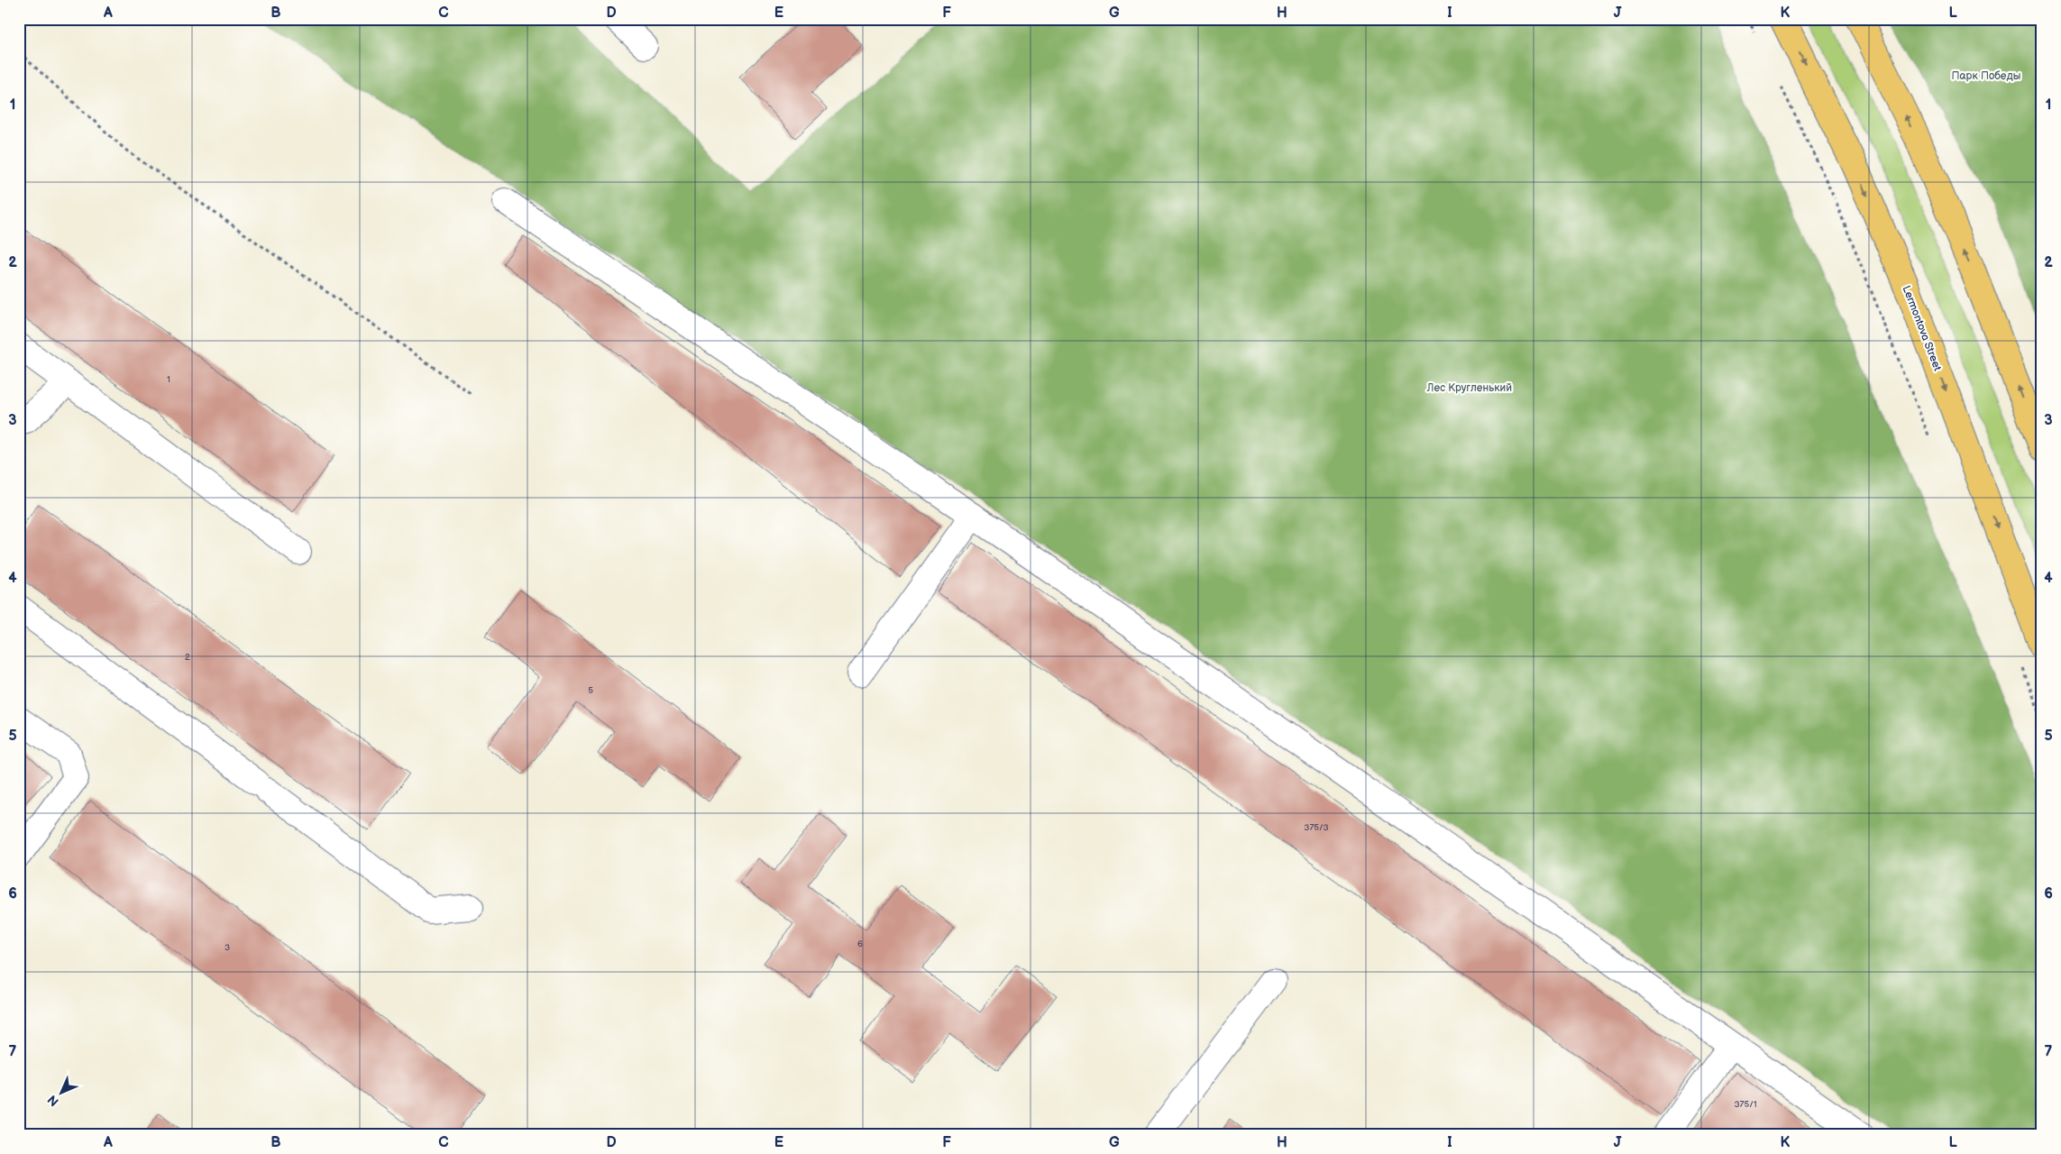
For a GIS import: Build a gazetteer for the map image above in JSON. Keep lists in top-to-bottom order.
{
  "streets": {
    "main road": ["Lermontova Street"]
  },
  "parks": ["Парк Победы", "Лес Кругленький"],
  "house_numbers": [
    "1",
    "2",
    "5",
    "375/3",
    "6",
    "3",
    "375/1"
  ],
  "north": "bottom left",
  "grid": {
    "columns": [
      "A",
      "B",
      "C",
      "D",
      "E",
      "F",
      "G",
      "H",
      "I",
      "J",
      "K",
      "L"
    ],
    "rows": [
      "1",
      "2",
      "3",
      "4",
      "5",
      "6",
      "7"
    ]
  }
}
